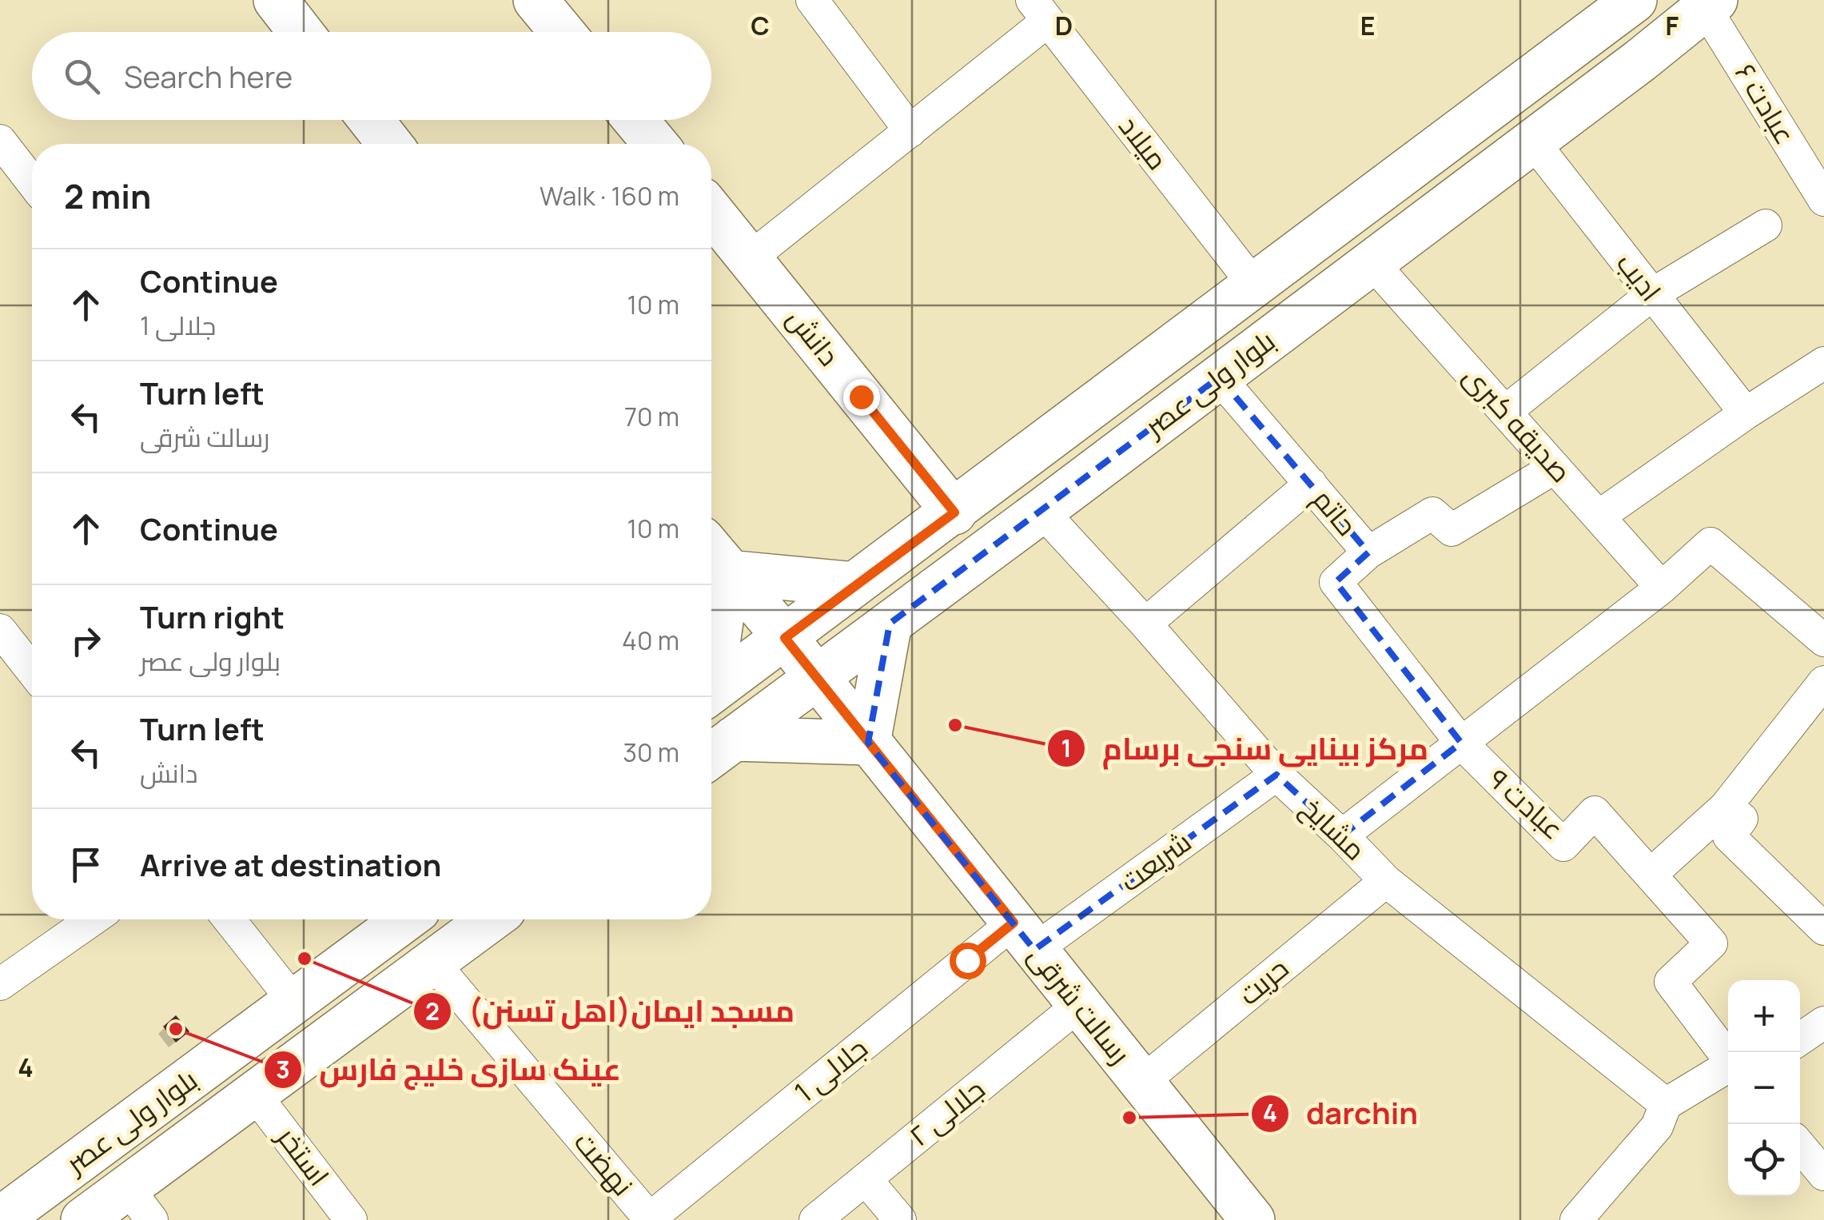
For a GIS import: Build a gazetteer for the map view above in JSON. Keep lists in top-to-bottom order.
{
  "streets": {
    "main road": ["دانش", "بلوار ولی عصر", "رسالت شرقی"],
    "street": [
      "عبادت ۶",
      "میلاد",
      "ادیب",
      "صدیقه کبری",
      "حاتم",
      "عبادت ۹",
      "مشایخ",
      "شریعت",
      "حریت",
      "جلالی 1",
      "جلالی ۲",
      "استخر",
      "نهضت"
    ]
  },
  "crossings": [
    ["عبادت ۶", "بلوار ولی عصر"],
    ["میلاد", "بلوار ولی عصر"],
    ["ادیب", "بلوار ولی عصر"],
    ["دانش", "بلوار ولی عصر"],
    ["بلوار ولی عصر", "صدیقه کبری"],
    ["بلوار ولی عصر", "حاتم"],
    ["بلوار ولی عصر", "مشایخ"],
    ["بلوار ولی عصر", "رسالت شرقی"],
    ["بلوار ولی عصر", "استخر"],
    ["بلوار ولی عصر", "نهضت"],
    ["صدیقه کبری", "حاتم"],
    ["حاتم", "عبادت ۹"],
    ["مشایخ", "شریعت"],
    ["مشایخ", "حریت"],
    ["شریعت", "رسالت شرقی"],
    ["شریعت", "جلالی 1"],
    ["حریت", "رسالت شرقی"],
    ["رسالت شرقی", "جلالی 1"],
    ["رسالت شرقی", "جلالی ۲"],
    ["جلالی 1", "نهضت"]
  ],
  "places": [
    "مرکز بینایی سنجی برسام",
    "مسجد ایمان(اهل تسنن)",
    "عینک سازی خلیج فارس",
    "darchin"
  ],
  "page": {
    "search": "Search here",
    "heading": ["2 min", "Walk · 160 m"],
    "list": [
      ["Continue", "جلالی 1", "10 m"],
      ["Turn left", "رسالت شرقی", "70 m"],
      ["Continue", "10 m"],
      ["Turn right", "بلوار ولی عصر", "40 m"],
      ["Turn left", "دانش", "30 m"],
      "Arrive at destination"
    ],
    "map_buttons": ["+", "−"]
  },
  "grid": {
    "columns": [
      "C",
      "D",
      "E",
      "F"
    ],
    "rows": ["4"]
  }
}
